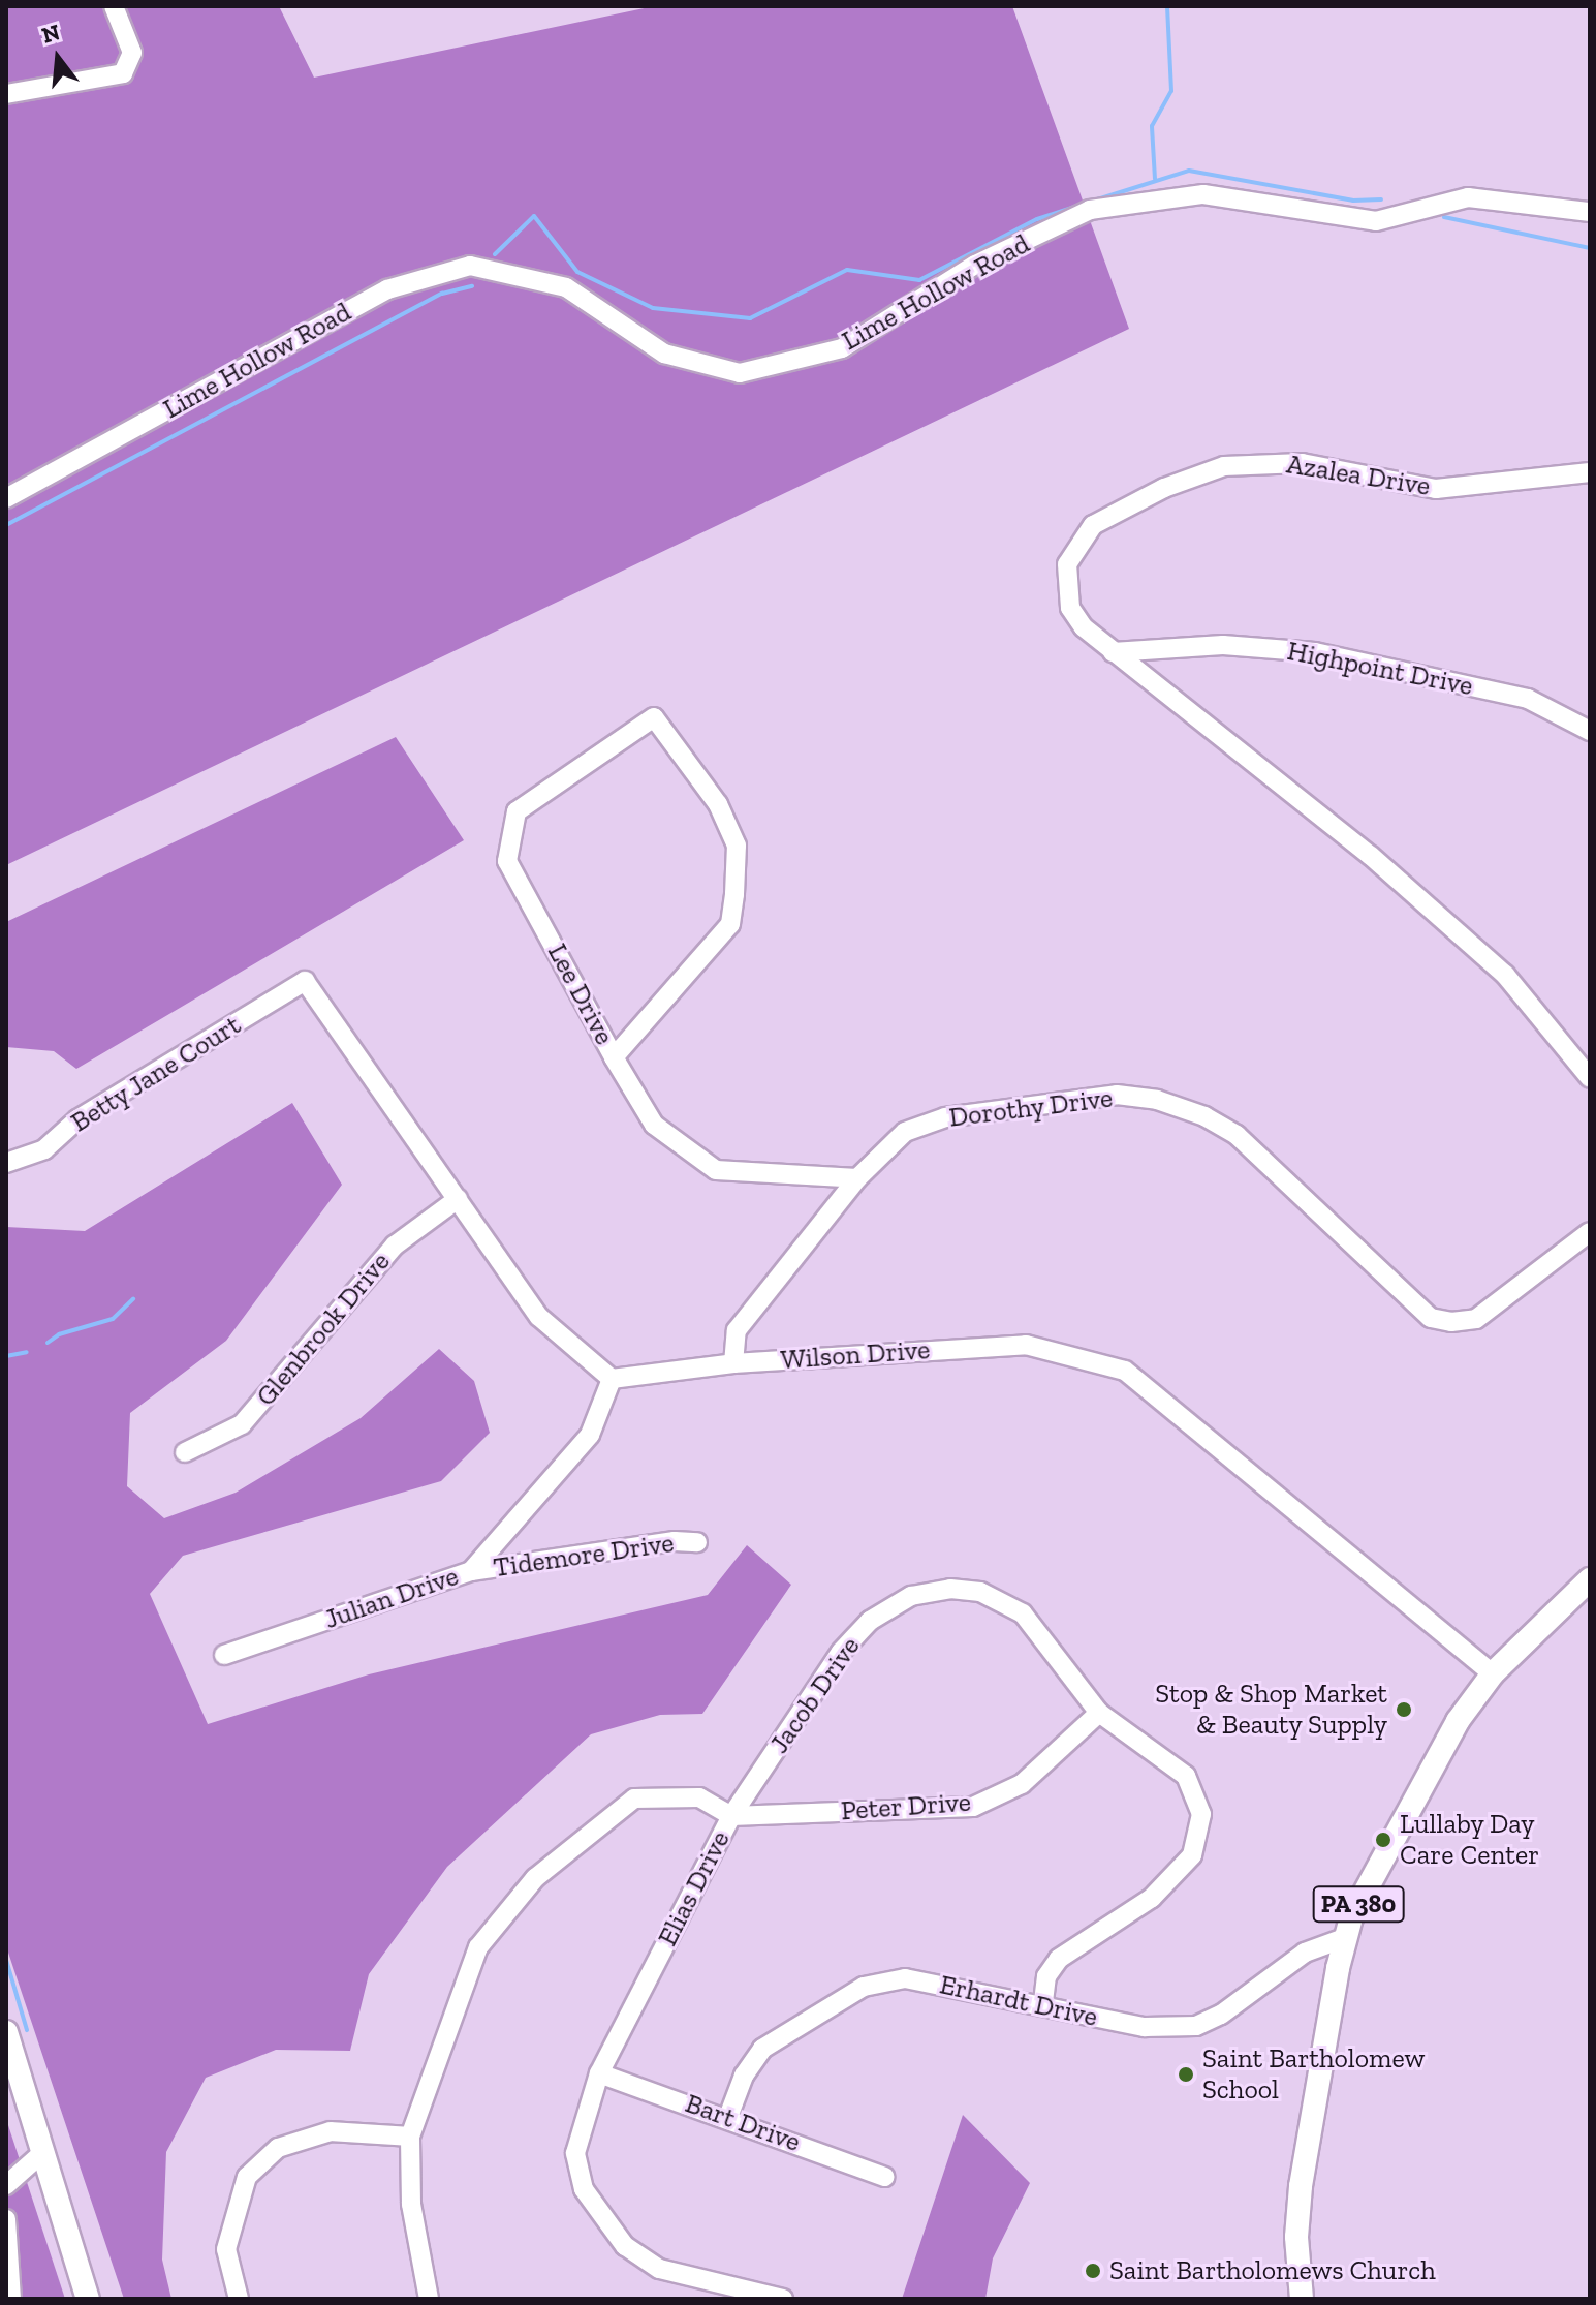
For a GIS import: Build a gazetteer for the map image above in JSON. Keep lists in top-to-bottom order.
{
  "streets": {
    "main road": ["PA 380"],
    "street": [
      "Lime Hollow Road",
      "Azalea Drive",
      "Highpoint Drive",
      "Lee Drive",
      "Betty Jane Court",
      "Dorothy Drive",
      "Glenbrook Drive",
      "Wilson Drive",
      "Tidemore Drive",
      "Julian Drive",
      "Jacob Drive",
      "Peter Drive",
      "Elias Drive",
      "Erhardt Drive",
      "Bart Drive"
    ]
  },
  "crossings": [
    ["Azalea Drive", "Highpoint Drive"],
    ["Lee Drive", "Dorothy Drive"],
    ["Betty Jane Court", "Glenbrook Drive"],
    ["Dorothy Drive", "Wilson Drive"],
    ["Wilson Drive", "Julian Drive"],
    ["Wilson Drive", "PA 380"],
    ["Tidemore Drive", "Julian Drive"],
    ["Jacob Drive", "Peter Drive"],
    ["Jacob Drive", "Elias Drive"],
    ["Jacob Drive", "Erhardt Drive"],
    ["Peter Drive", "Elias Drive"],
    ["Elias Drive", "Bart Drive"],
    ["PA 380", "Erhardt Drive"],
    ["Erhardt Drive", "Bart Drive"]
  ],
  "places": [
    "Stop & Shop Market & Beauty Supply",
    "Lullaby Day Care Center",
    "Saint Bartholomew School",
    "Saint Bartholomews Church"
  ],
  "north": "top"
}
